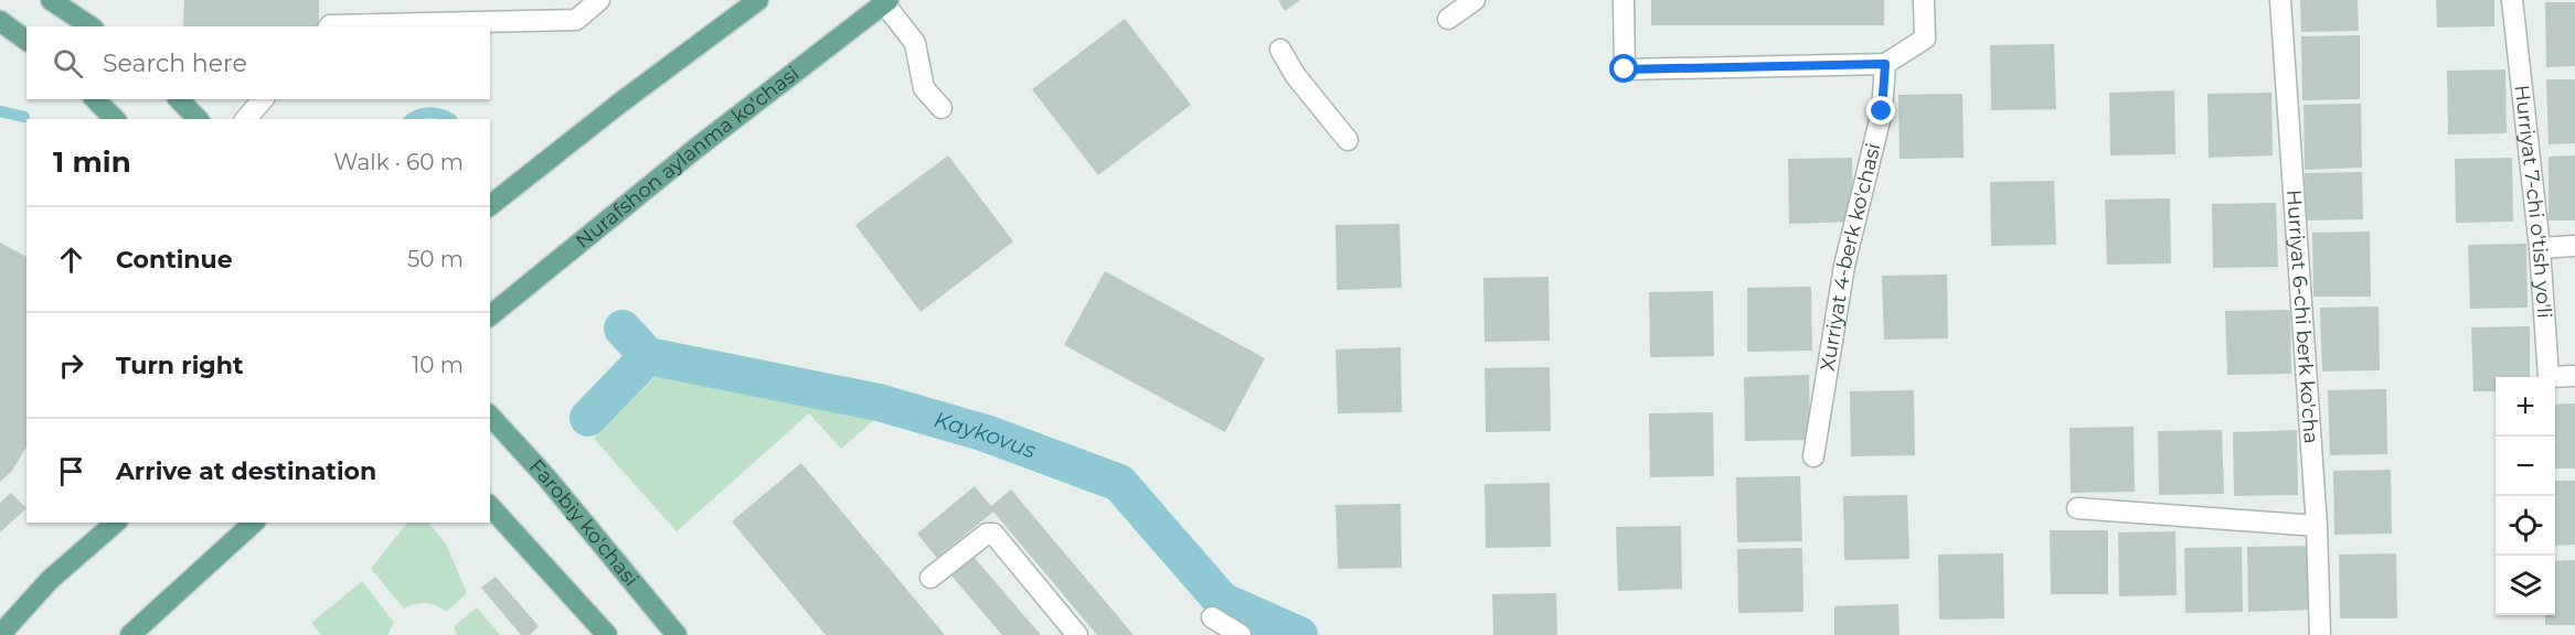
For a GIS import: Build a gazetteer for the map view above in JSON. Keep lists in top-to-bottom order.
{
  "streets": {
    "main road": ["Nurafshon aylanma ko'chasi", "Farobiy ko'chasi"],
    "street": ["Hurriyat 7-chi o'tish yo'li", "Xurriyat 4-berk ko'chasi", "Hurriyat 6-chi berk ko'cha"]
  },
  "water": ["Kaykovus"],
  "page": {
    "search": "Search here",
    "heading": ["1 min", "Walk · 60 m"],
    "list": [
      ["Continue", "50 m"],
      ["Turn right", "10 m"],
      "Arrive at destination"
    ],
    "map_buttons": ["+", "−"]
  }
}
